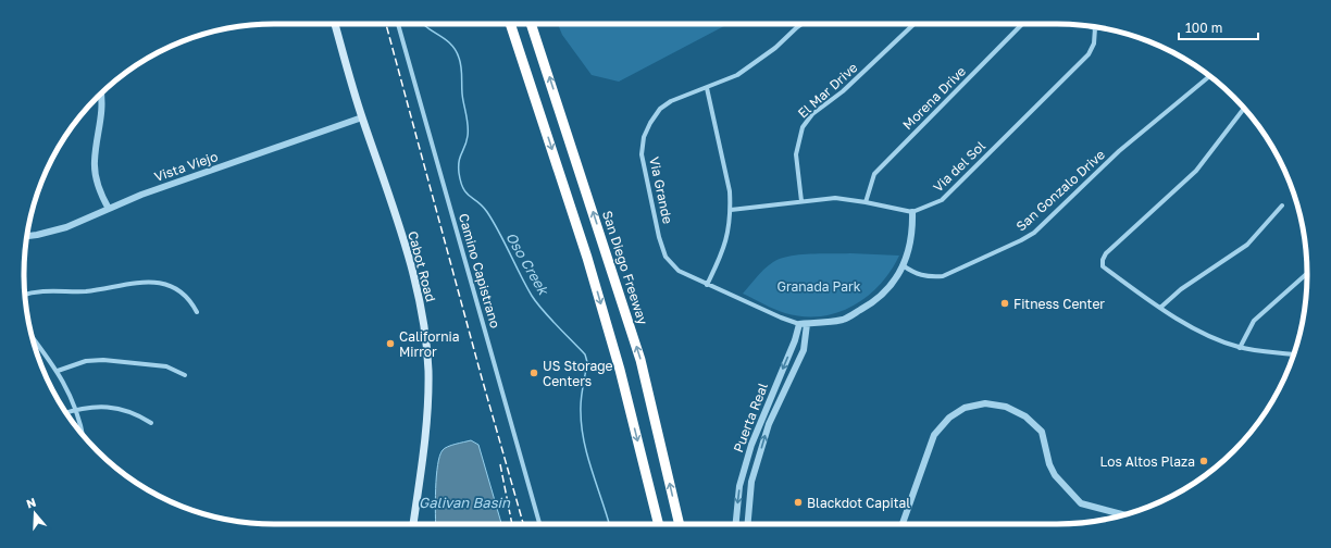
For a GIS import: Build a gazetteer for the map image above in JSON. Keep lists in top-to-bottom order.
{
  "streets": {
    "highway": ["San Diego Freeway"],
    "main road": ["Cabot Road"],
    "street": [
      "El Mar Drive",
      "Morena Drive",
      "Vista Viejo",
      "Via del Sol",
      "Via Grande",
      "San Gonzalo Drive",
      "Camino Capistrano",
      "Puerta Real"
    ]
  },
  "crossings": [
    ["Vista Viejo", "Cabot Road"],
    ["Via Grande", "Puerta Real"]
  ],
  "water": ["Oso Creek", "Galivan Basin"],
  "parks": ["Granada Park"],
  "places": [
    "Fitness Center",
    "California Mirror",
    "US Storage Centers",
    "Los Altos Plaza",
    "Blackdot Capital"
  ],
  "scale_bar": "100 m",
  "north": "top"
}
